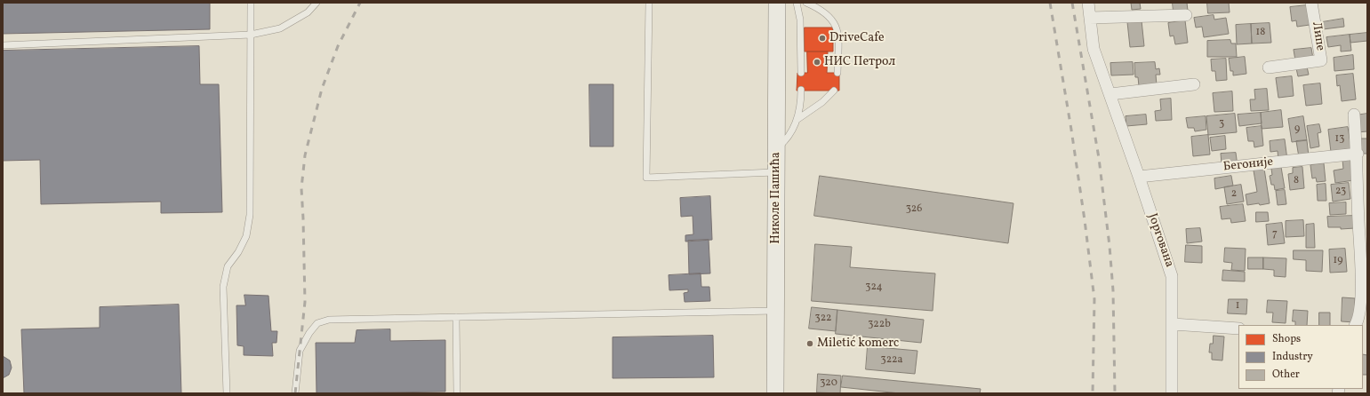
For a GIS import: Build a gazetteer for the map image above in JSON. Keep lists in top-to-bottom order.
{
  "streets": {
    "main road": ["Николе Пашића"],
    "street": ["Липе", "Бегоније", "Јоргована"]
  },
  "crossings": [
    ["Бегоније", "Јоргована"]
  ],
  "places": ["DriveCafe", "НИС Петрол", "Miletić komerc"],
  "house_numbers": [
    "18",
    "3",
    "9",
    "13",
    "8",
    "23",
    "2",
    "326",
    "7",
    "19",
    "324",
    "1",
    "322",
    "322b",
    "322a",
    "320"
  ],
  "legend": ["Shops", "Industry", "Other"]
}
